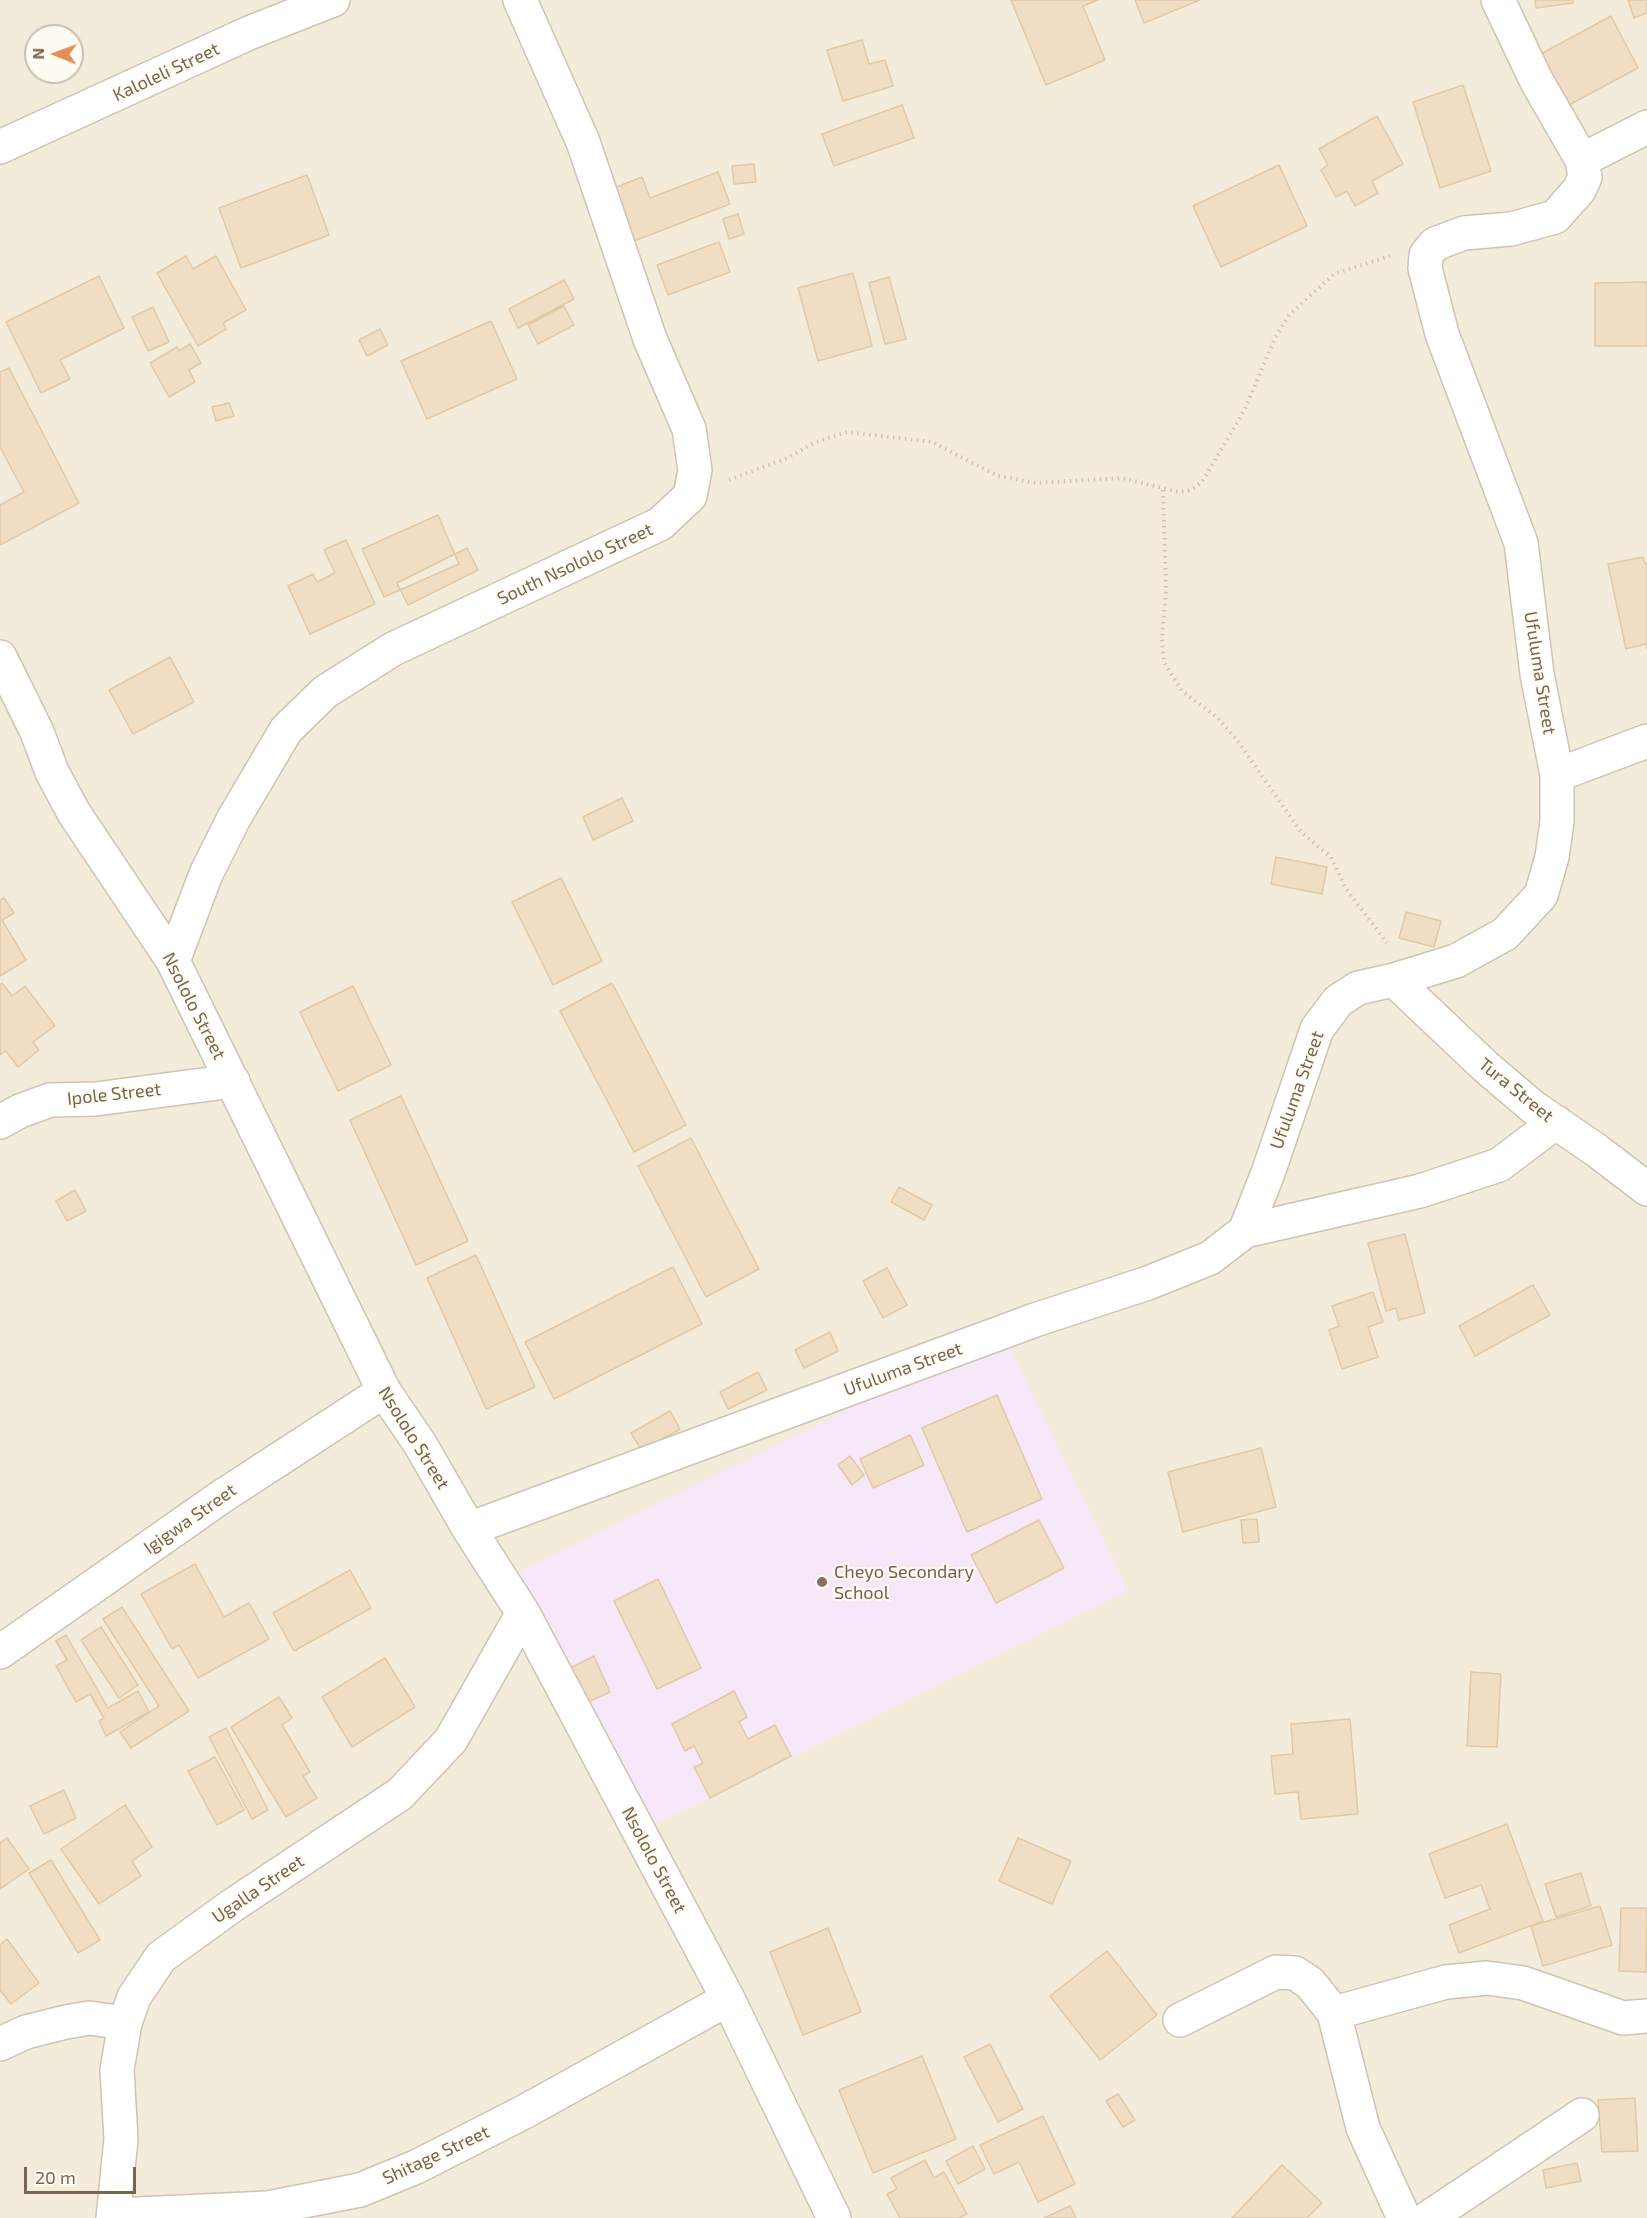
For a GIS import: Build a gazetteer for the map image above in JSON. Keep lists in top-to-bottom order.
{
  "streets": {
    "street": [
      "Kaloleli Street",
      "South Nsololo Street",
      "Ufuluma Street",
      "Nsololo Street",
      "Tura Street",
      "Ipole Street",
      "Igigwa Street",
      "Ugalla Street",
      "Shitage Street"
    ]
  },
  "crossings": [
    ["South Nsololo Street", "Nsololo Street"],
    ["Ufuluma Street", "Nsololo Street"],
    ["Ufuluma Street", "Tura Street"],
    ["Nsololo Street", "Ipole Street"],
    ["Nsololo Street", "Igigwa Street"],
    ["Nsololo Street", "Ugalla Street"],
    ["Nsololo Street", "Shitage Street"],
    ["Ugalla Street", "Shitage Street"]
  ],
  "places": ["Cheyo Secondary School"],
  "scale_bar": "20 m",
  "north": "left"
}
